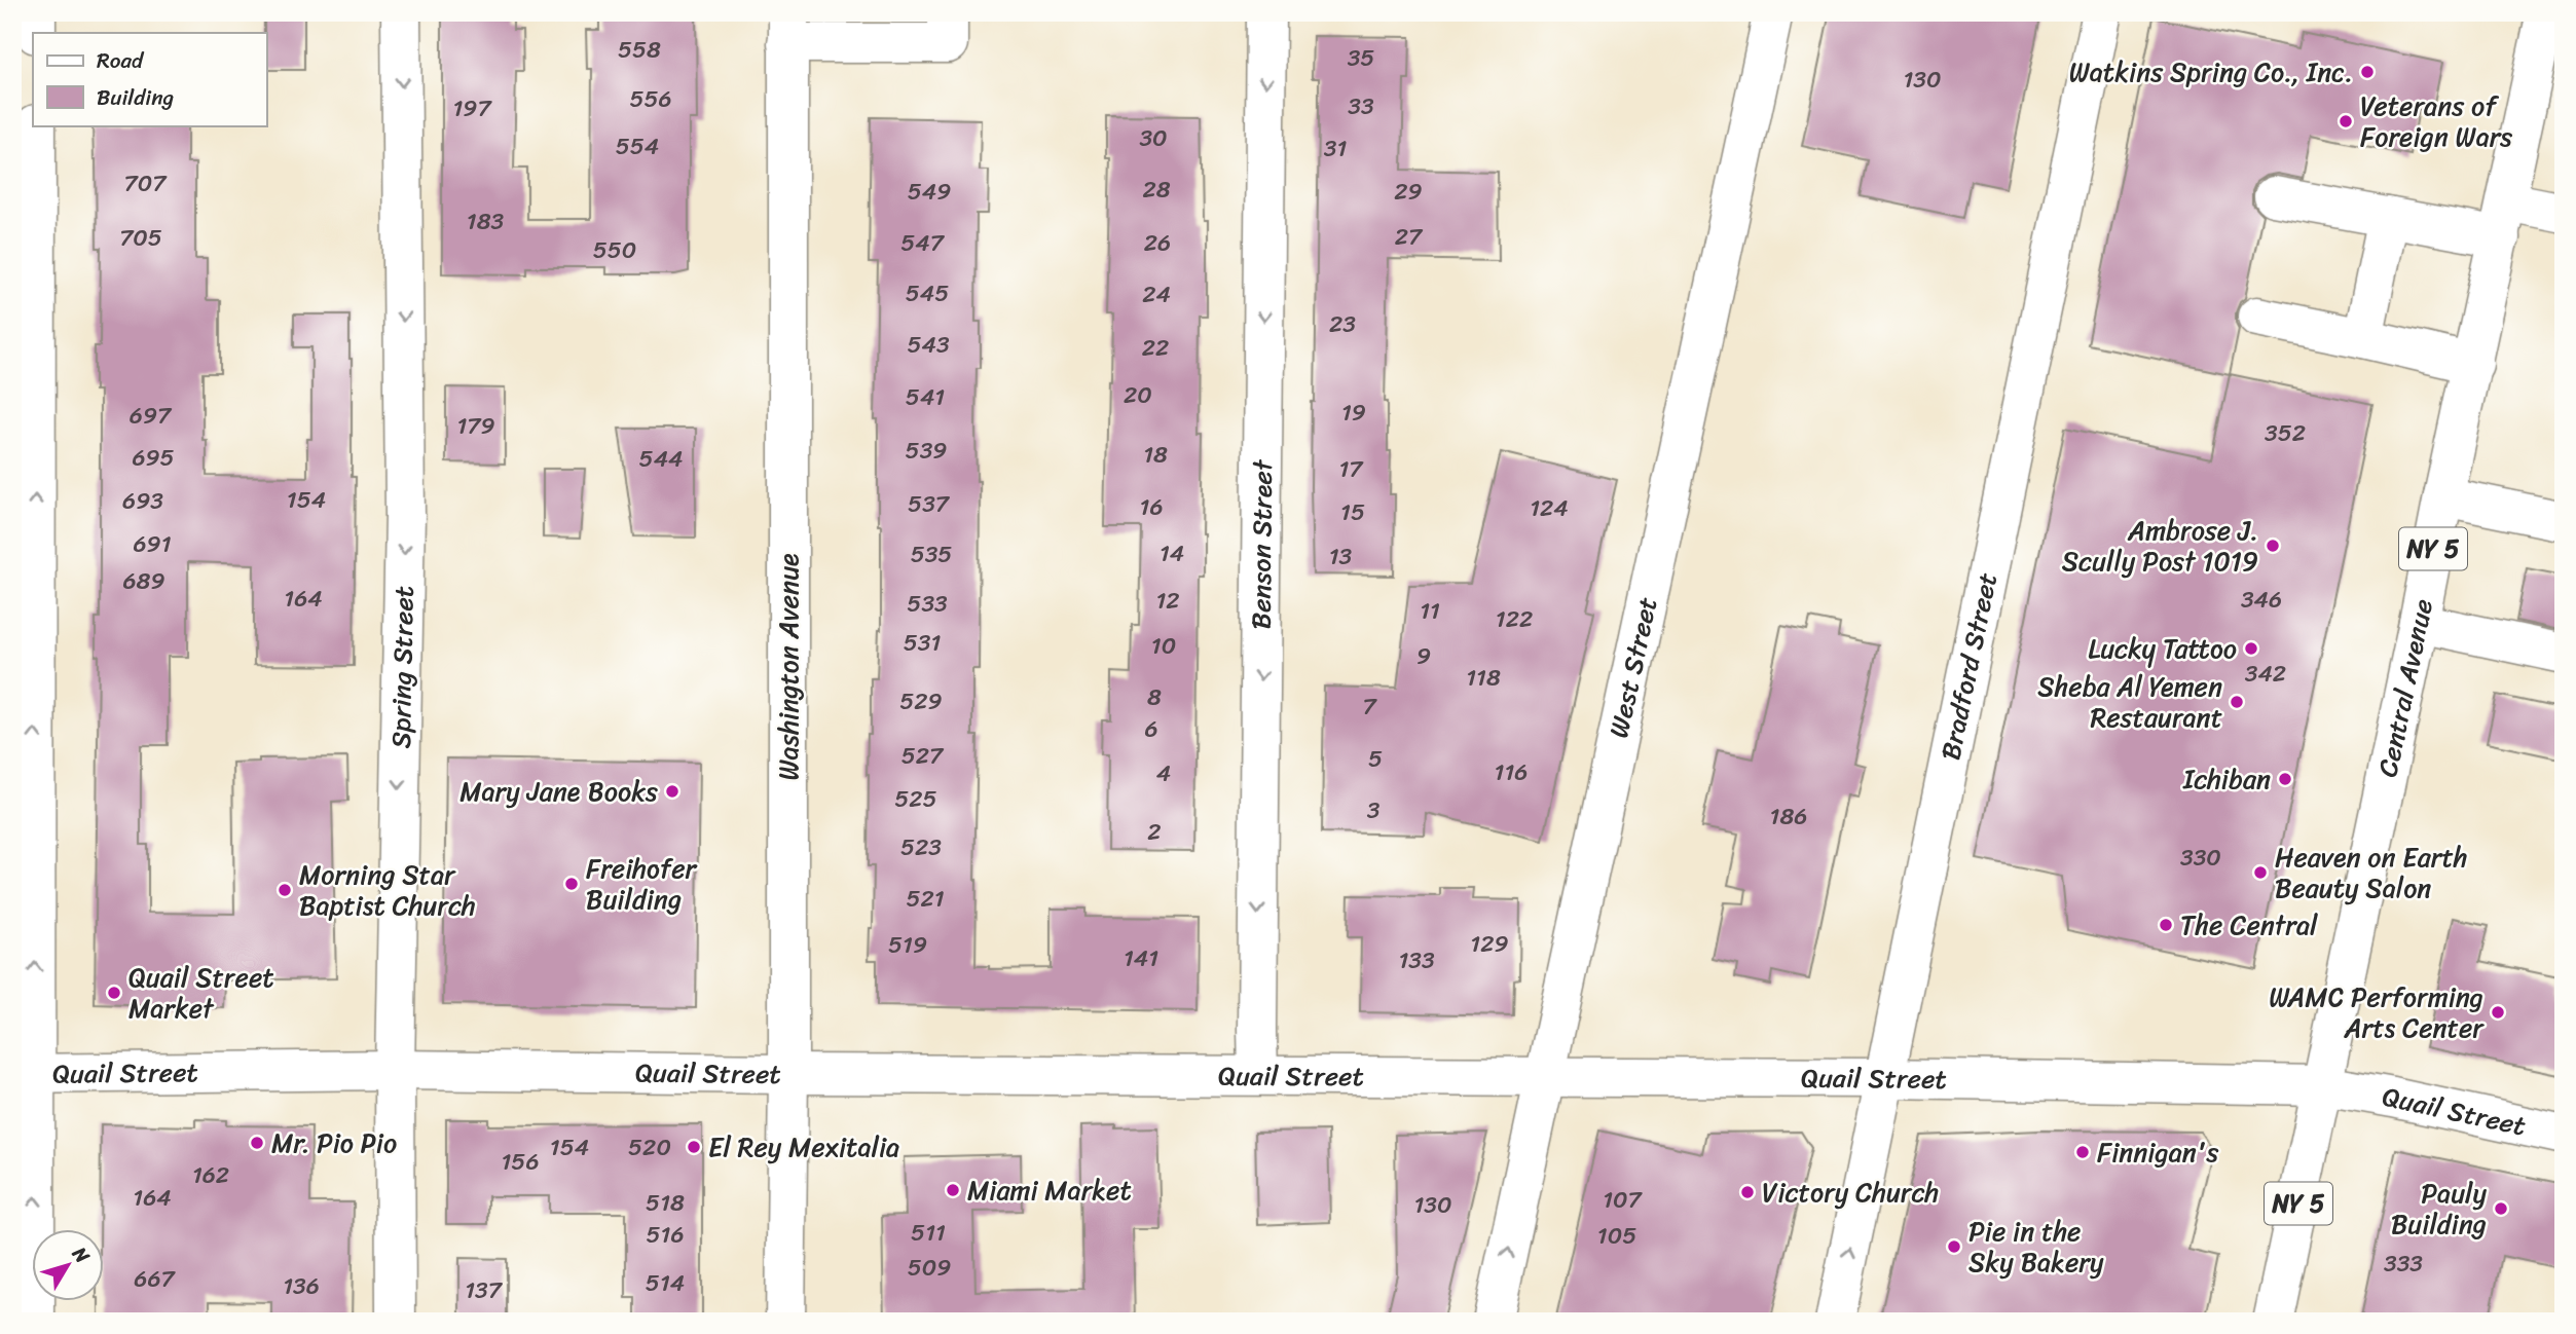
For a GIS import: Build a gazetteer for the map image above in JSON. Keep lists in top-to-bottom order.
{
  "streets": {
    "street": [
      "Benson Street",
      "NY 5",
      "Spring Street",
      "Washington Avenue",
      "West Street",
      "Bradford Street",
      "Central Avenue",
      "Quail Street"
    ]
  },
  "crossings": [
    ["Benson Street", "Quail Street"],
    ["Spring Street", "Quail Street"],
    ["Washington Avenue", "Quail Street"],
    ["West Street", "Quail Street"],
    ["Bradford Street", "Quail Street"],
    ["Central Avenue", "Quail Street"]
  ],
  "one_way": ["Benson Street", "Spring Street"],
  "places": [
    "Watkins Spring Co., Inc.",
    "Veterans of Foreign Wars",
    "Ambrose J. Scully Post 1019",
    "Lucky Tattoo",
    "Sheba Al Yemen Restaurant",
    "Ichiban",
    "Mary Jane Books",
    "Heaven on Earth Beauty Salon",
    "Freihofer Building",
    "Morning Star Baptist Church",
    "The Central",
    "Quail Street Market",
    "WAMC Performing Arts Center",
    "Mr. Pio Pio",
    "El Rey Mexitalia",
    "Finnigan's",
    "Miami Market",
    "Victory Church",
    "Pauly Building",
    "Pie in the Sky Bakery"
  ],
  "house_numbers": [
    "558",
    "35",
    "130",
    "556",
    "33",
    "197",
    "30",
    "554",
    "31",
    "707",
    "28",
    "549",
    "29",
    "183",
    "27",
    "705",
    "547",
    "26",
    "550",
    "545",
    "24",
    "23",
    "543",
    "22",
    "20",
    "541",
    "19",
    "697",
    "179",
    "352",
    "539",
    "18",
    "695",
    "544",
    "17",
    "154",
    "693",
    "537",
    "16",
    "124",
    "15",
    "691",
    "14",
    "535",
    "13",
    "689",
    "164",
    "346",
    "12",
    "533",
    "11",
    "122",
    "531",
    "10",
    "9",
    "342",
    "118",
    "8",
    "529",
    "7",
    "6",
    "527",
    "5",
    "116",
    "4",
    "525",
    "3",
    "186",
    "2",
    "523",
    "330",
    "521",
    "129",
    "519",
    "141",
    "133",
    "154",
    "520",
    "156",
    "162",
    "164",
    "107",
    "518",
    "130",
    "511",
    "516",
    "105",
    "333",
    "509",
    "667",
    "514",
    "136",
    "137"
  ],
  "legend": ["Road", "Building"],
  "north": "top right"
}
